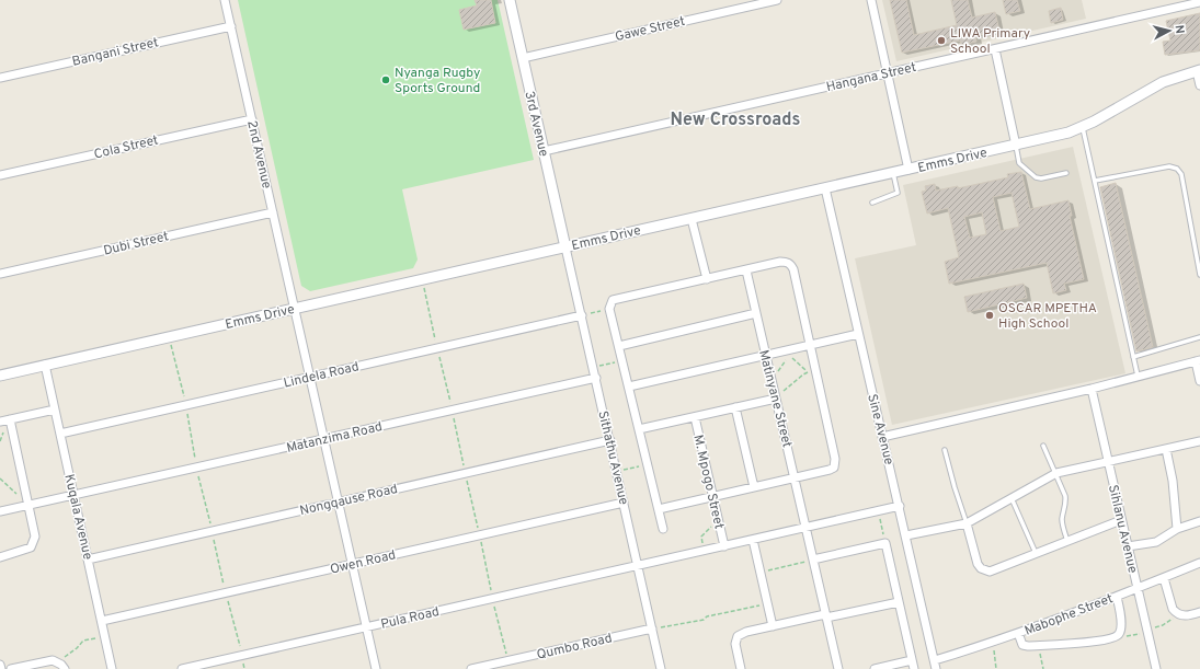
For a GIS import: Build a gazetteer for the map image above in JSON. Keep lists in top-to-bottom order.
{
  "streets": {
    "street": [
      "Gawe Street",
      "Bangani Street",
      "Hangana Street",
      "3rd Avenue",
      "Cola Street",
      "2nd Avenue",
      "Emms Drive",
      "Dubi Street",
      "Lindela Road",
      "Matinyane Street",
      "Sine Avenue",
      "Matanzima Road",
      "Sithathu Avenue",
      "M. Mpogo Street",
      "Nongqause Road",
      "Kuqala Avenue",
      "Sihlanu Avenue",
      "Owen Road",
      "Mabophe Street",
      "Pula Road",
      "Qumbo Road"
    ]
  },
  "crossings": [
    ["Gawe Street", "3rd Avenue"],
    ["Bangani Street", "2nd Avenue"],
    ["Hangana Street", "3rd Avenue"],
    ["3rd Avenue", "Emms Drive"],
    ["3rd Avenue", "Sithathu Avenue"],
    ["Cola Street", "2nd Avenue"],
    ["2nd Avenue", "Emms Drive"],
    ["2nd Avenue", "Dubi Street"],
    ["2nd Avenue", "Lindela Road"],
    ["2nd Avenue", "Matanzima Road"],
    ["2nd Avenue", "Nongqause Road"],
    ["2nd Avenue", "Owen Road"],
    ["2nd Avenue", "Pula Road"],
    ["Emms Drive", "Sine Avenue"],
    ["Emms Drive", "Sithathu Avenue"],
    ["Emms Drive", "Kuqala Avenue"],
    ["Lindela Road", "Sithathu Avenue"],
    ["Lindela Road", "Kuqala Avenue"],
    ["Matinyane Street", "Pula Road"],
    ["Sine Avenue", "Mabophe Street"],
    ["Sine Avenue", "Pula Road"],
    ["Matanzima Road", "Sithathu Avenue"],
    ["Matanzima Road", "Kuqala Avenue"],
    ["Sithathu Avenue", "Nongqause Road"],
    ["Sithathu Avenue", "Owen Road"],
    ["Sithathu Avenue", "Pula Road"],
    ["Sithathu Avenue", "Qumbo Road"],
    ["M. Mpogo Street", "Pula Road"],
    ["Nongqause Road", "Kuqala Avenue"],
    ["Kuqala Avenue", "Owen Road"],
    ["Sihlanu Avenue", "Mabophe Street"]
  ],
  "districts": ["New Crossroads"],
  "places": ["LIWA Primary School", "Nyanga Rugby Sports Ground", "OSCAR MPETHA High School"],
  "north": "right"
}
